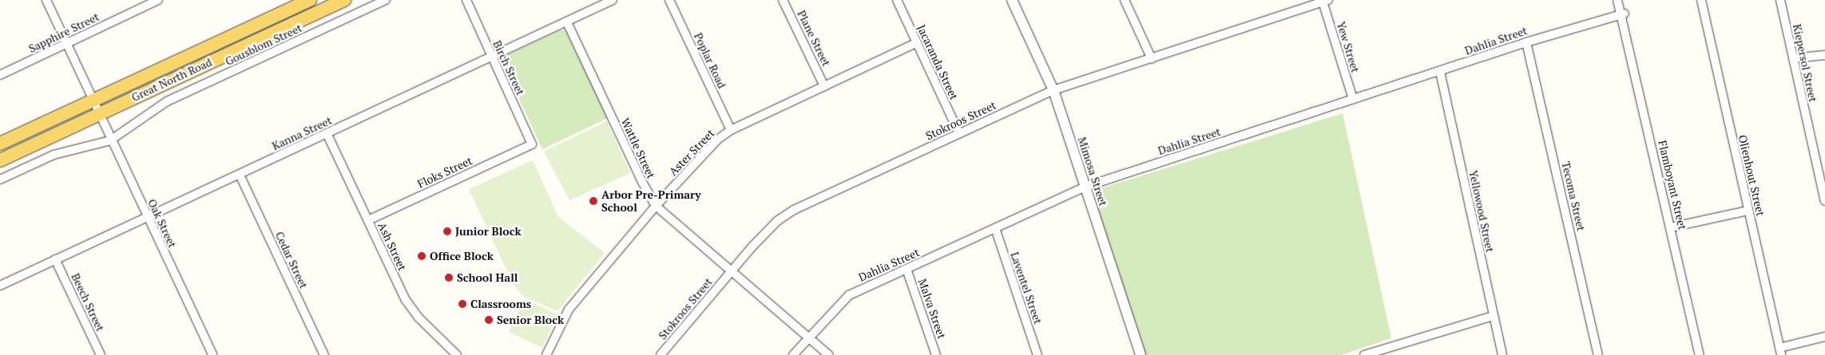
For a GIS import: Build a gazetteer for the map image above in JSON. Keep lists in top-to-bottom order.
{
  "streets": {
    "main road": ["Great North Road"],
    "street": [
      "Sapphire Street",
      "Plane Street",
      "Dahlia Street",
      "Gousblom Street",
      "Yew Street",
      "Poplar Road",
      "Jacaranda Street",
      "Kiepersol Street",
      "Birch Street",
      "Stokroos Street",
      "Kanna Street",
      "Wattle Street",
      "Aster Street",
      "Mimosa Street",
      "Floks Street",
      "Olienhout Street",
      "Flamboyant Street",
      "Tecoma Street",
      "Yellowood Street",
      "Oak Street",
      "Ash Street",
      "Cedar Street",
      "Laventel Street",
      "Beech Street",
      "Malva Street"
    ]
  },
  "crossings": [
    ["Sapphire Street", "Oak Street"],
    ["Plane Street", "Aster Street"],
    ["Dahlia Street", "Yew Street"],
    ["Dahlia Street", "Wattle Street"],
    ["Dahlia Street", "Mimosa Street"],
    ["Dahlia Street", "Flamboyant Street"],
    ["Dahlia Street", "Tecoma Street"],
    ["Dahlia Street", "Yellowood Street"],
    ["Dahlia Street", "Laventel Street"],
    ["Dahlia Street", "Malva Street"],
    ["Gousblom Street", "Oak Street"],
    ["Yew Street", "Stokroos Street"],
    ["Poplar Road", "Aster Street"],
    ["Jacaranda Street", "Stokroos Street"],
    ["Jacaranda Street", "Aster Street"],
    ["Birch Street", "Kanna Street"],
    ["Birch Street", "Floks Street"],
    ["Great North Road", "Oak Street"],
    ["Stokroos Street", "Wattle Street"],
    ["Stokroos Street", "Mimosa Street"],
    ["Kanna Street", "Wattle Street"],
    ["Kanna Street", "Oak Street"],
    ["Kanna Street", "Ash Street"],
    ["Kanna Street", "Cedar Street"],
    ["Kanna Street", "Beech Street"],
    ["Wattle Street", "Aster Street"],
    ["Floks Street", "Ash Street"]
  ],
  "places": [
    "Arbor Pre-Primary School",
    "Junior Block",
    "Office Block",
    "School Hall",
    "Classrooms",
    "Senior Block"
  ]
}
